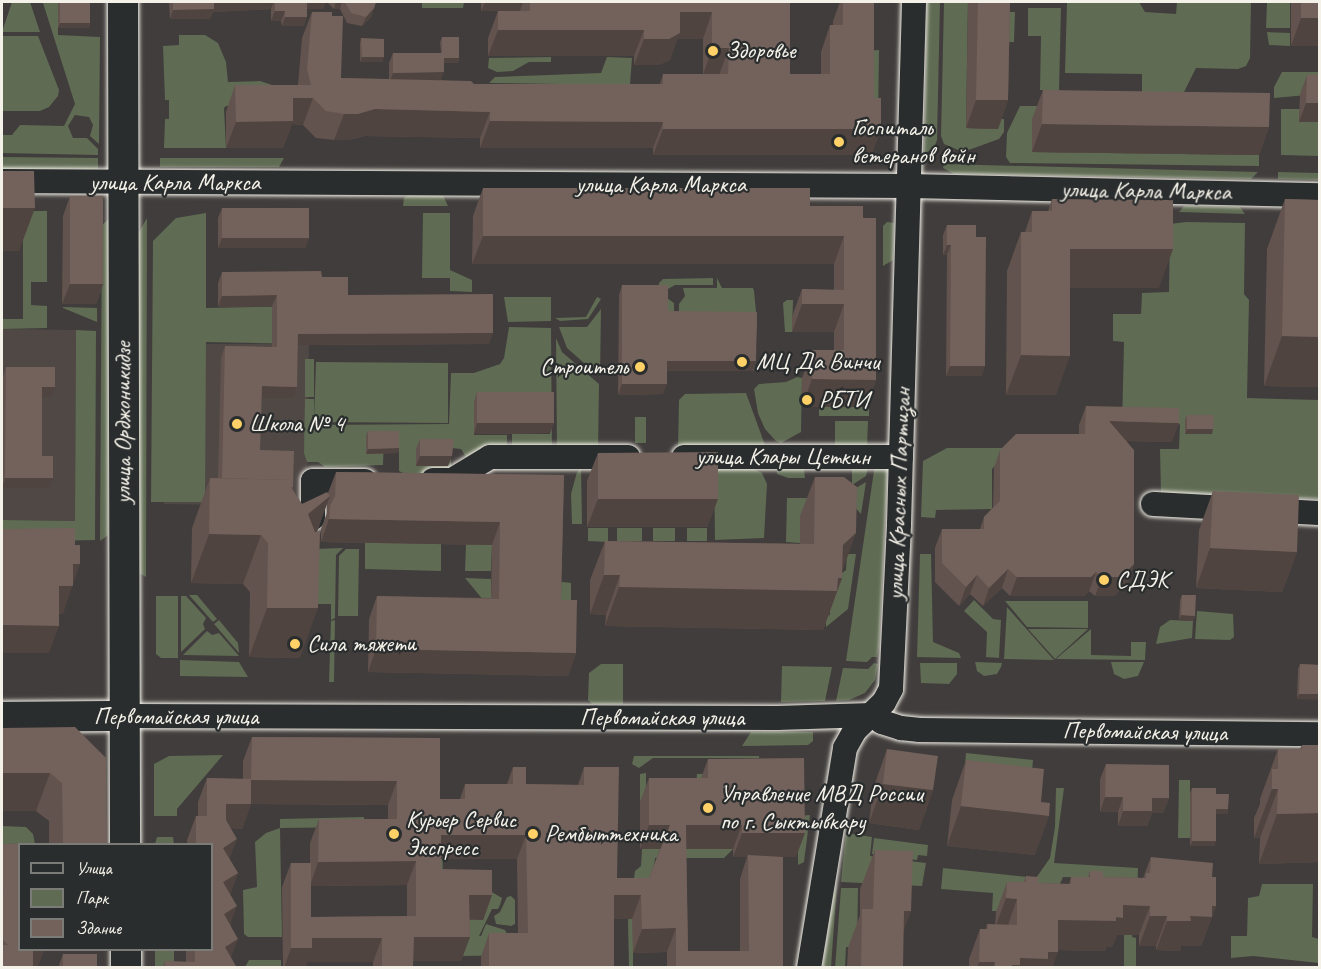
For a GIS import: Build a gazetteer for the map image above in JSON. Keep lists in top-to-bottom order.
{
  "streets": {
    "main road": ["улица Орджоникидзе", "Первомайская улица"],
    "street": ["улица Карла Маркса", "улица Клары Цеткин", "улица Красных Партизан"]
  },
  "crossings": [
    ["улица Карла Маркса", "улица Орджоникидзе"],
    ["улица Карла Маркса", "улица Красных Партизан"],
    ["улица Орджоникидзе", "Первомайская улица"],
    ["улица Клары Цеткин", "улица Красных Партизан"],
    ["улица Красных Партизан", "Первомайская улица"]
  ],
  "places": [
    "Здоровье",
    "Госпиталь ветеранов войн",
    "МЦ Да Винчи",
    "Строитель",
    "РБТИ",
    "Школа № 4",
    "СДЭК",
    "Сила тяжети",
    "Управление МВД России по г. Сыктывкару",
    "Курьер Сервис Экспресс",
    "Рембыттехника"
  ],
  "legend": ["Улица", "Парк", "Здание"]
}
